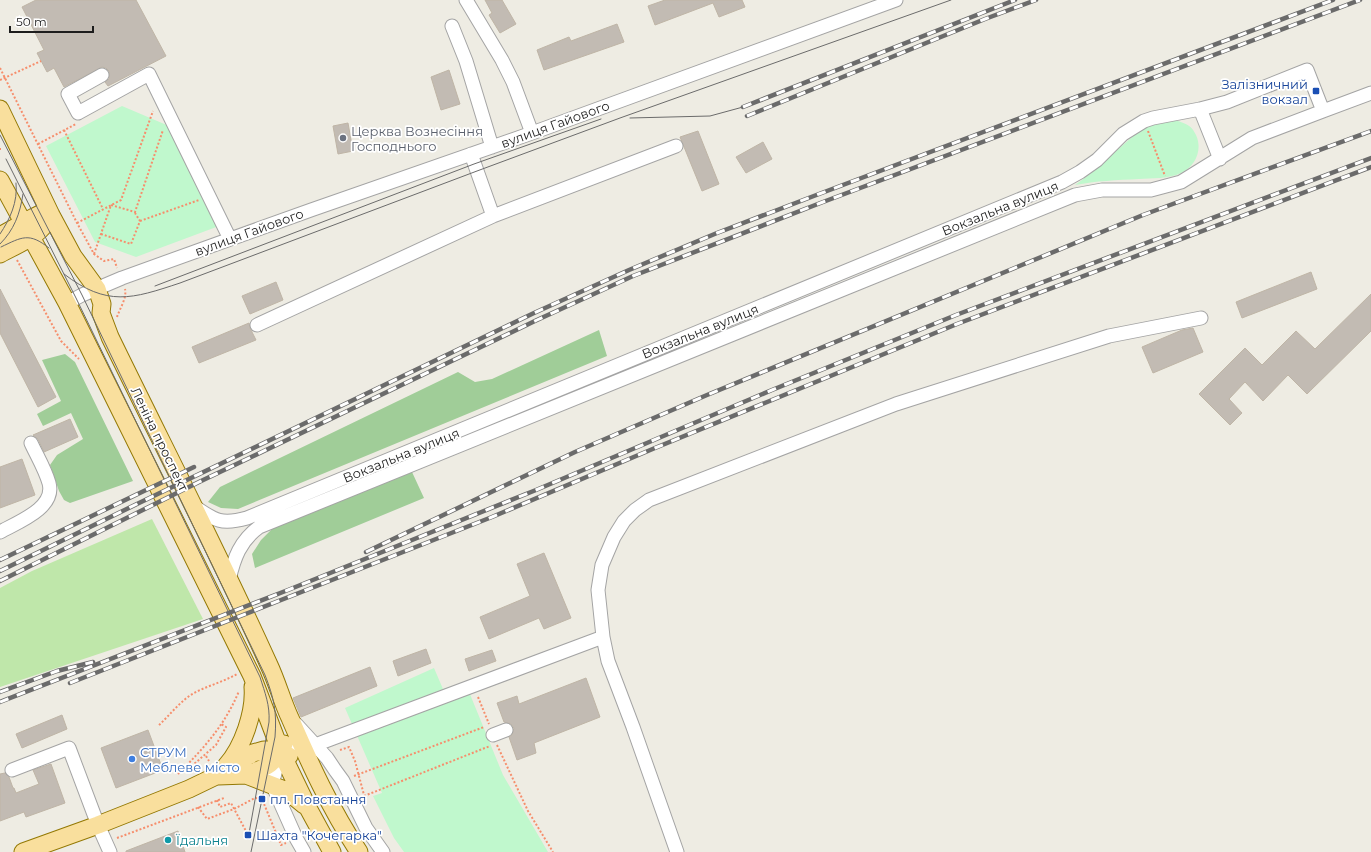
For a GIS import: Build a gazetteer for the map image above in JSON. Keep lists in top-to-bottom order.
{
  "streets": {
    "main road": ["Леніна проспект"],
    "street": ["вулиця Гайового", "Вокзальна вулиця"]
  },
  "crossings": [
    ["вулиця Гайового", "Леніна проспект"],
    ["Вокзальна вулиця", "Леніна проспект"]
  ],
  "places": {
    "transit": ["Залізничний вокзал", "пл. Повстання", "Шахта \"Кочегарка\""],
    "other": ["Церква Вознесіння Господнього", "СТРУМ Меблеве місто", "Їдальня"]
  },
  "scale_bar": "50 m"
}
